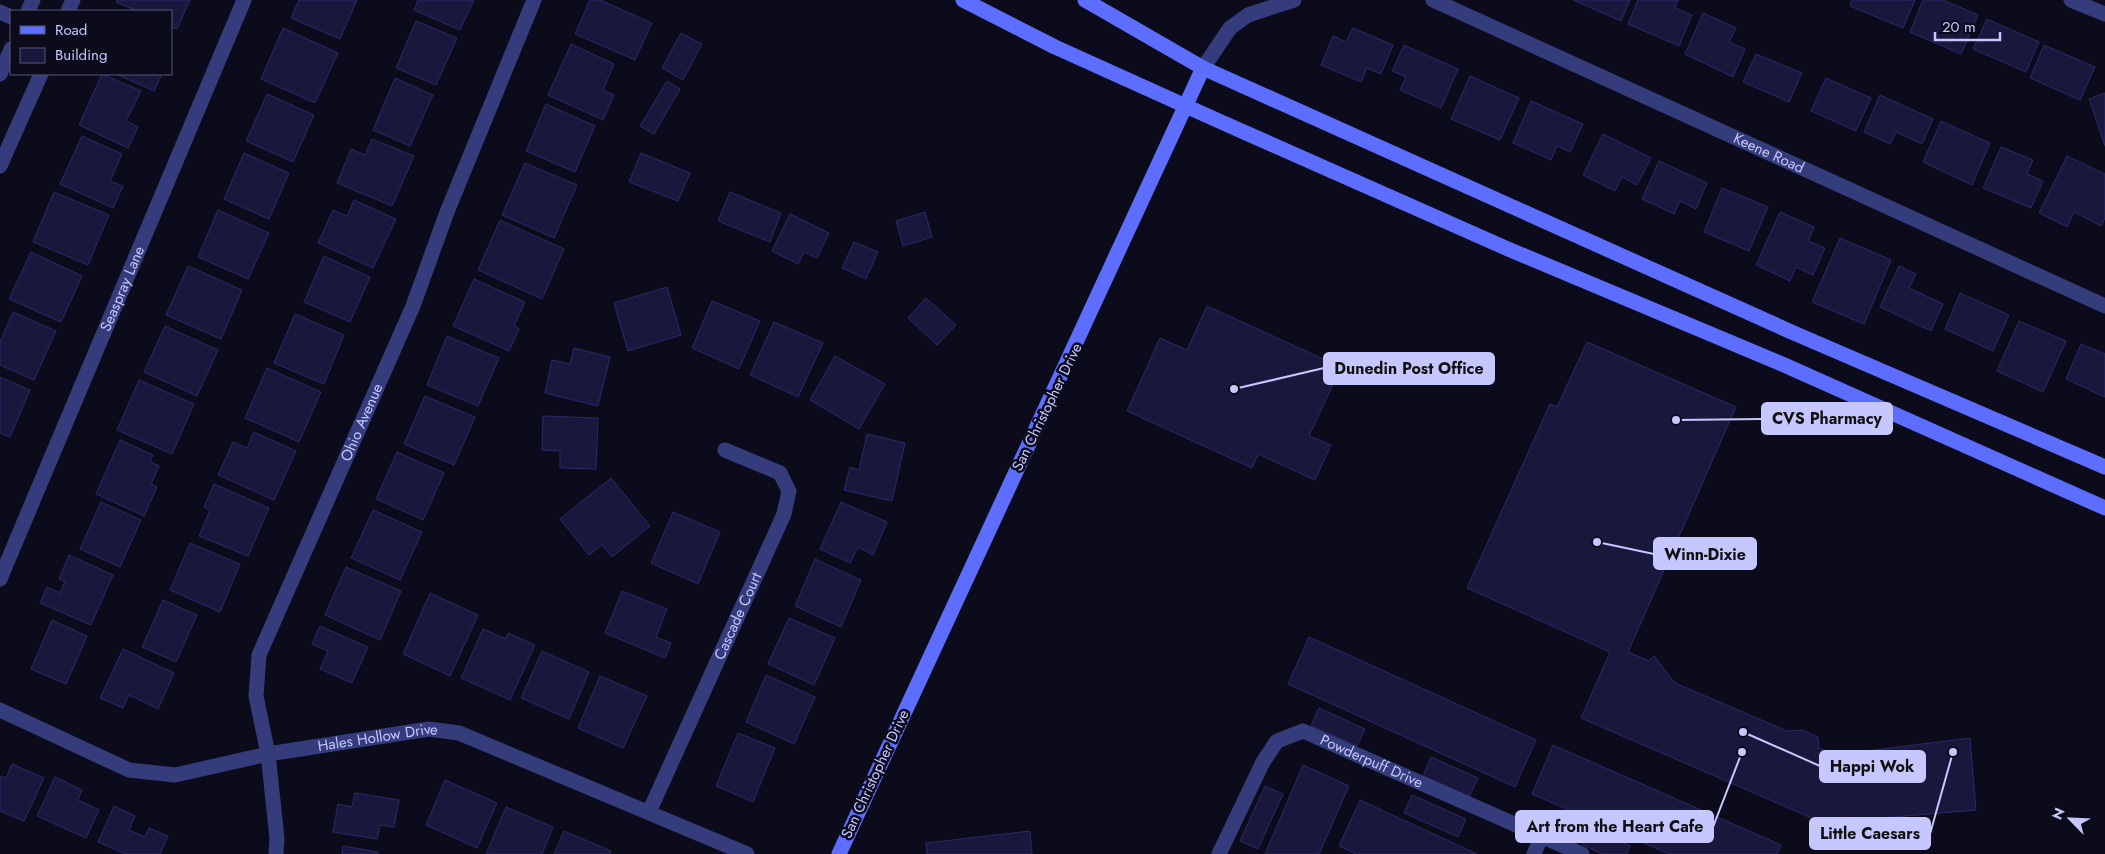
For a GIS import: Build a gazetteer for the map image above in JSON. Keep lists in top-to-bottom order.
{
  "streets": {
    "main road": ["San Christopher Drive"],
    "street": [
      "Keene Road",
      "Seaspray Lane",
      "Ohio Avenue",
      "Cascade Court",
      "Hales Hollow Drive",
      "Powderpuff Drive"
    ]
  },
  "crossings": [
    ["Ohio Avenue", "Hales Hollow Drive"],
    ["Cascade Court", "Hales Hollow Drive"]
  ],
  "places": [
    "Dunedin Post Office",
    "CVS Pharmacy",
    "Winn-Dixie",
    "Happi Wok",
    "Art from the Heart Cafe",
    "Little Caesars"
  ],
  "legend": ["Road", "Building"],
  "scale_bar": "20 m",
  "north": "top left"
}
